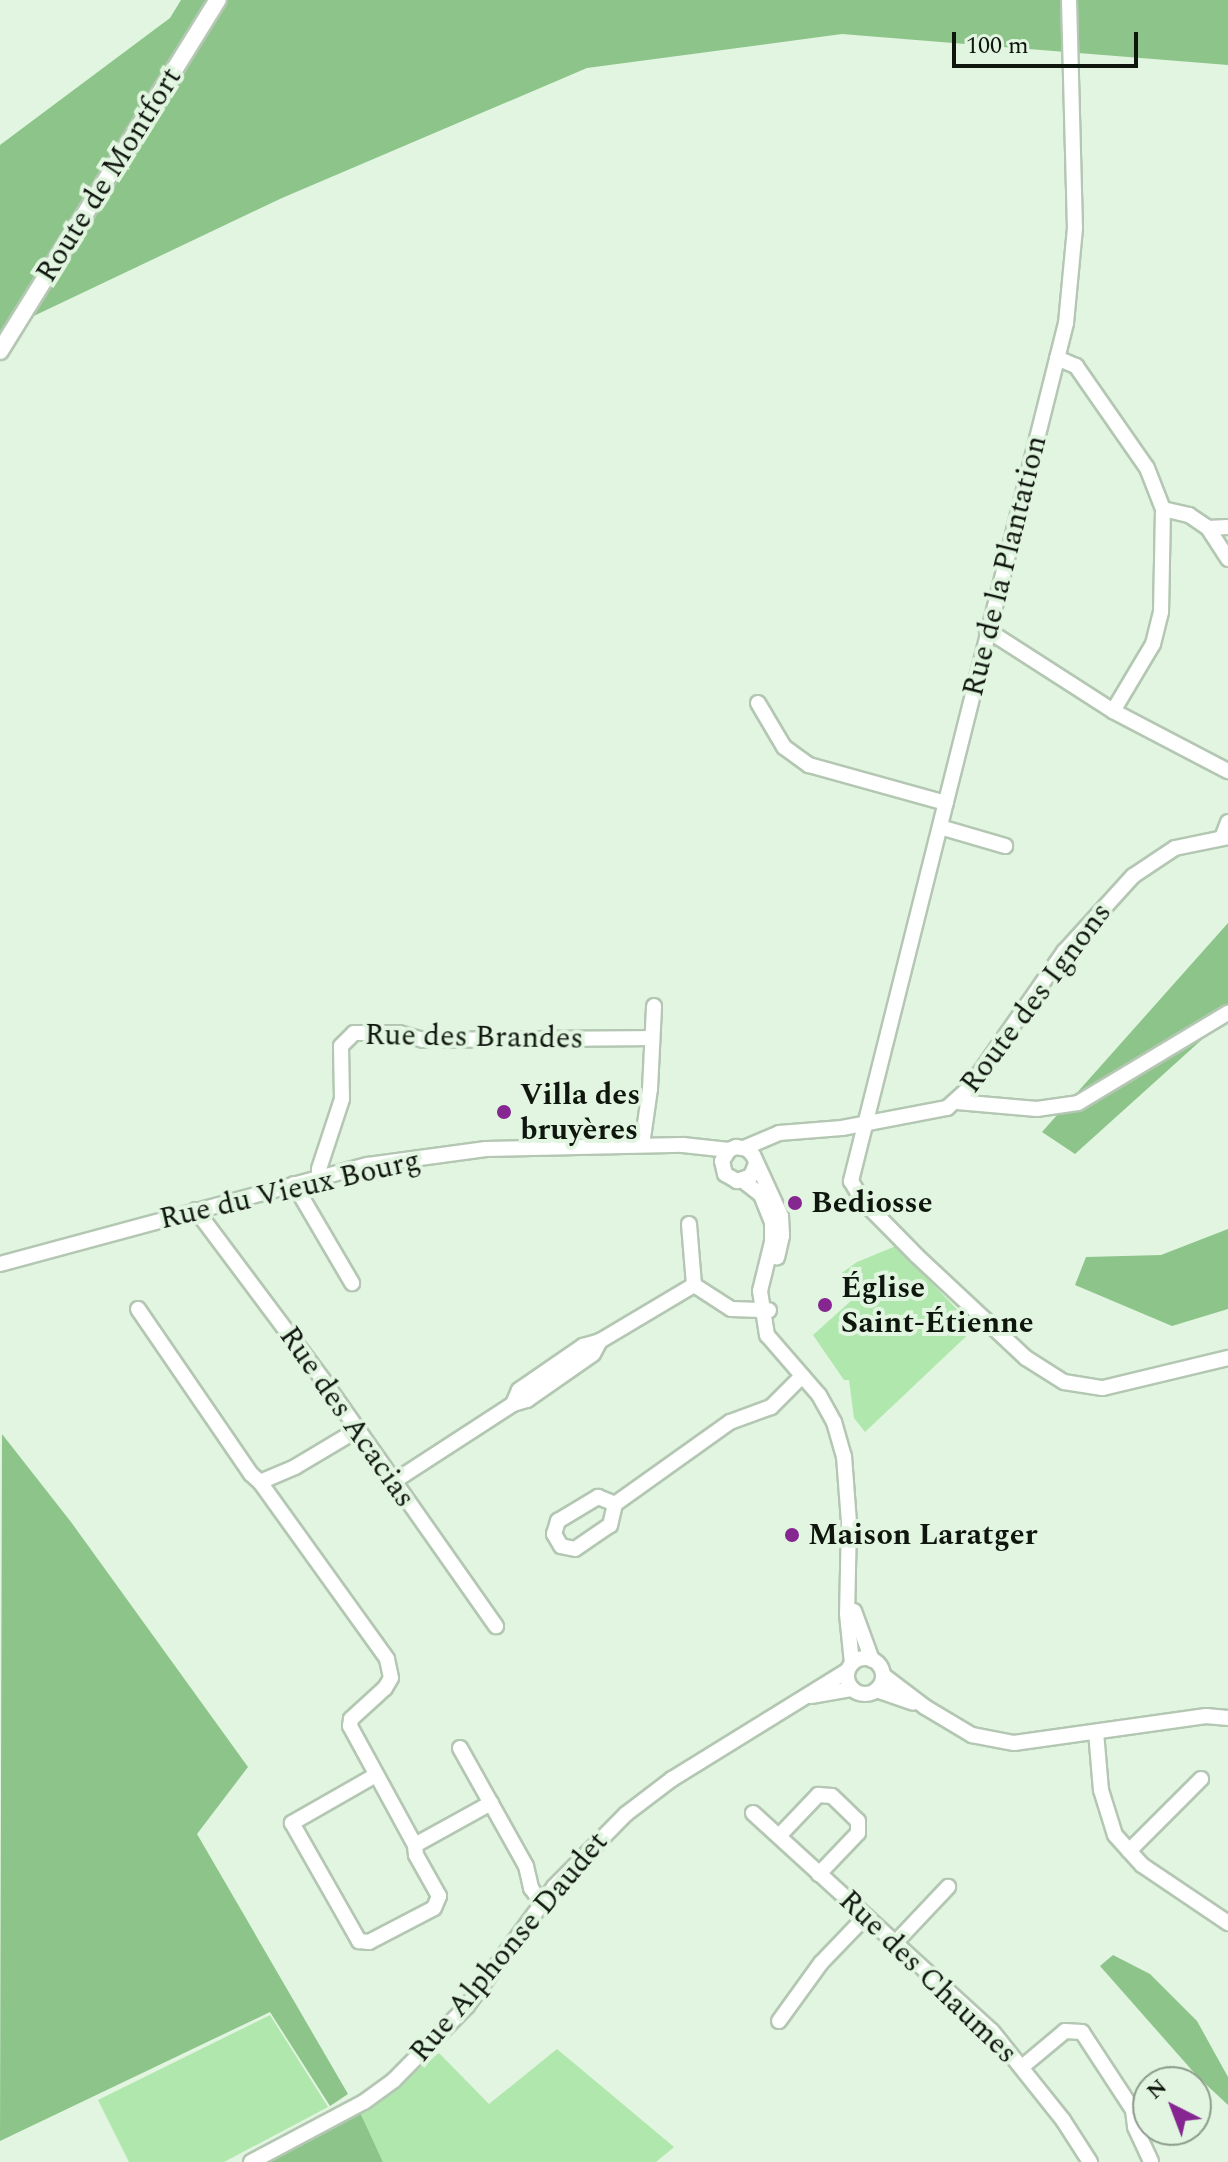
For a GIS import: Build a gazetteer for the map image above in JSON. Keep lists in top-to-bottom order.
{
  "streets": {
    "main road": ["Route de Montfort"],
    "street": [
      "Rue de la Plantation",
      "Route des Ignons",
      "Rue des Brandes",
      "Rue du Vieux Bourg",
      "Rue des Acacias",
      "Rue Alphonse Daudet",
      "Rue des Chaumes"
    ]
  },
  "crossings": [
    ["Rue de la Plantation", "Route des Ignons"],
    ["Rue des Brandes", "Rue du Vieux Bourg"],
    ["Rue du Vieux Bourg", "Rue des Acacias"]
  ],
  "places": [
    "Villa des bruyères",
    "Bediosse",
    "Église Saint-Étienne",
    "Maison Laratger"
  ],
  "scale_bar": "100 m",
  "north": "top left"
}
